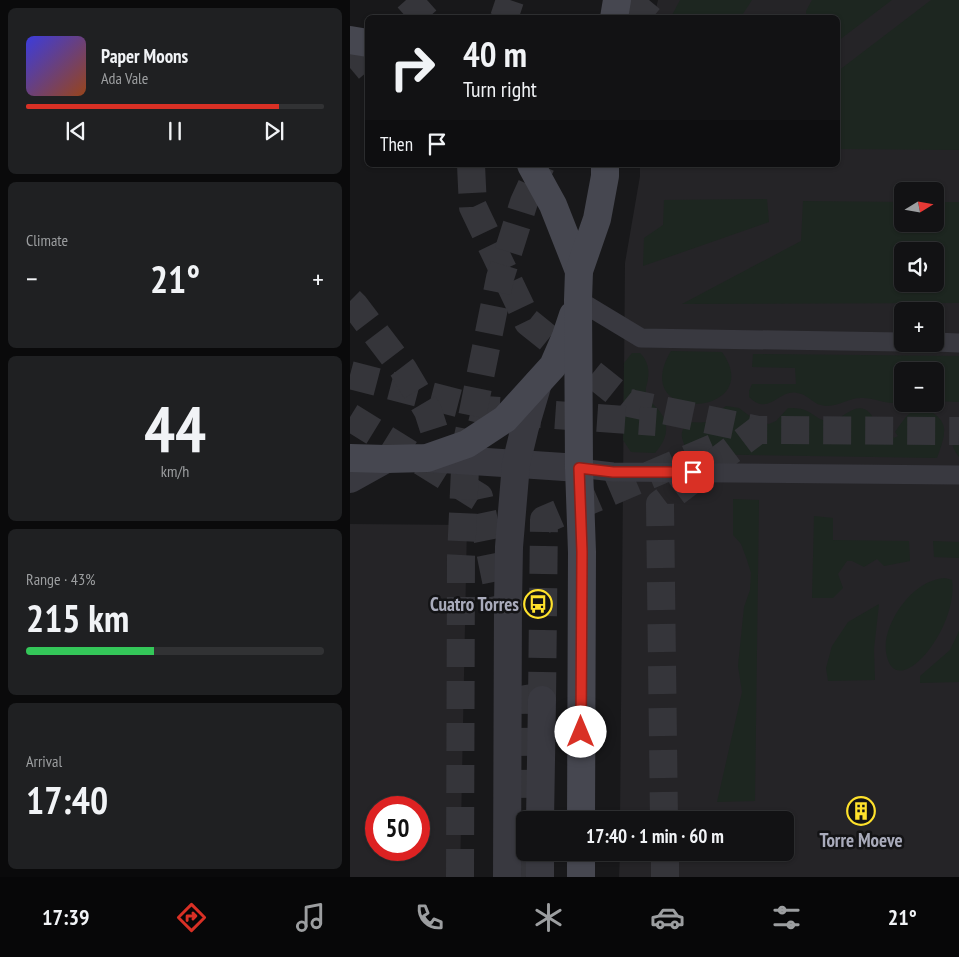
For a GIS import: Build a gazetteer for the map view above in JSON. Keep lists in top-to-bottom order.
{
  "places": {
    "bus stop": ["Cuatro Torres"],
    "building": ["Torre Moeve"]
  },
  "north": "right",
  "page": {
    "turn": ["40 m", "Turn right"],
    "song": ["Paper Moons", "Ada Vale"],
    "then": "Then",
    "tile": [
      "Climate",
      ["44", "km/h"],
      ["Range · 43%", "215 km"],
      ["Arrival", "17:40"]
    ],
    "map_buttons": ["+", "−"],
    "heat": ["−", "21°", "+"],
    "limit": "50",
    "trip": "17:40 · 1 min · 60 m",
    "tabs": ["17:39", "21°"]
  }
}
